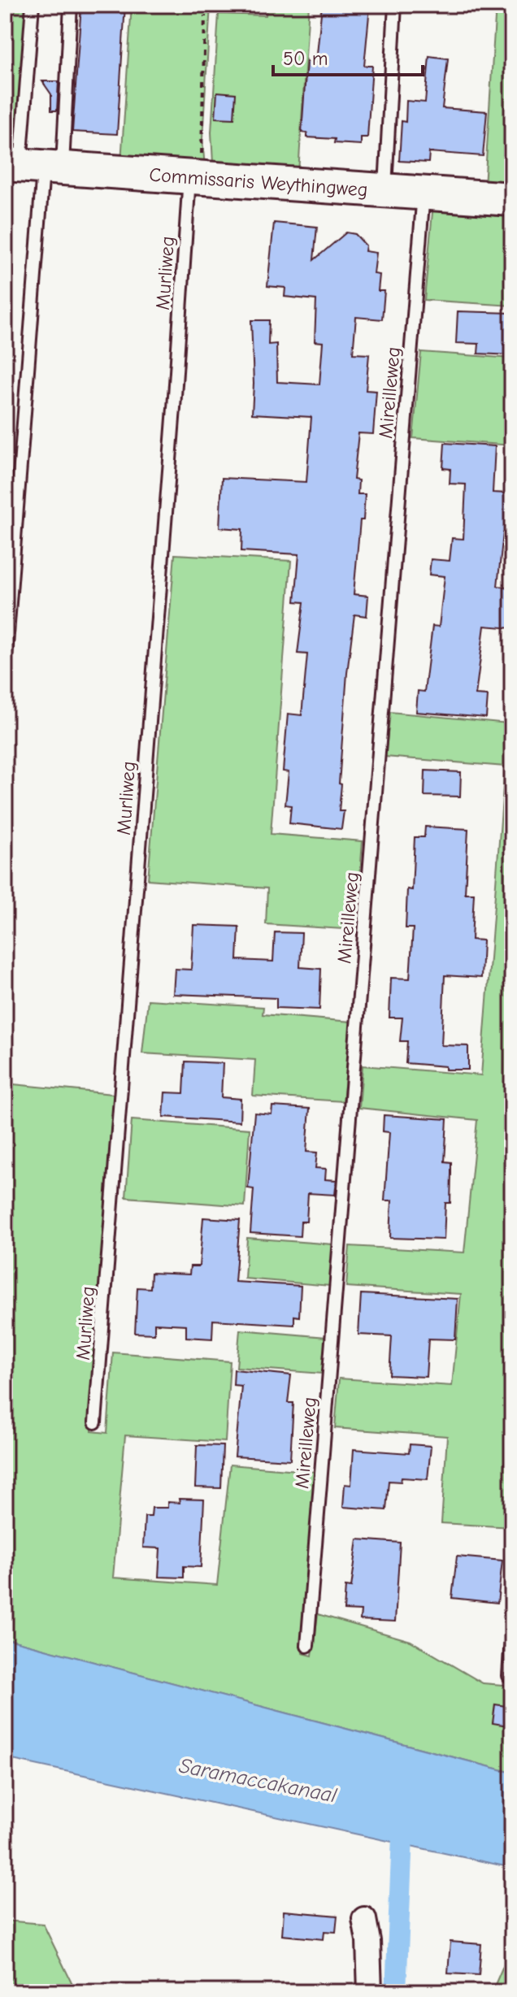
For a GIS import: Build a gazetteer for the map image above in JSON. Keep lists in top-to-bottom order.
{
  "streets": {
    "main road": ["Commissaris Weythingweg"],
    "lane": ["Murliweg", "Mireilleweg"]
  },
  "crossings": [
    ["Commissaris Weythingweg", "Murliweg"],
    ["Commissaris Weythingweg", "Mireilleweg"]
  ],
  "water": ["Saramaccakanaal"],
  "scale_bar": "50 m"
}
